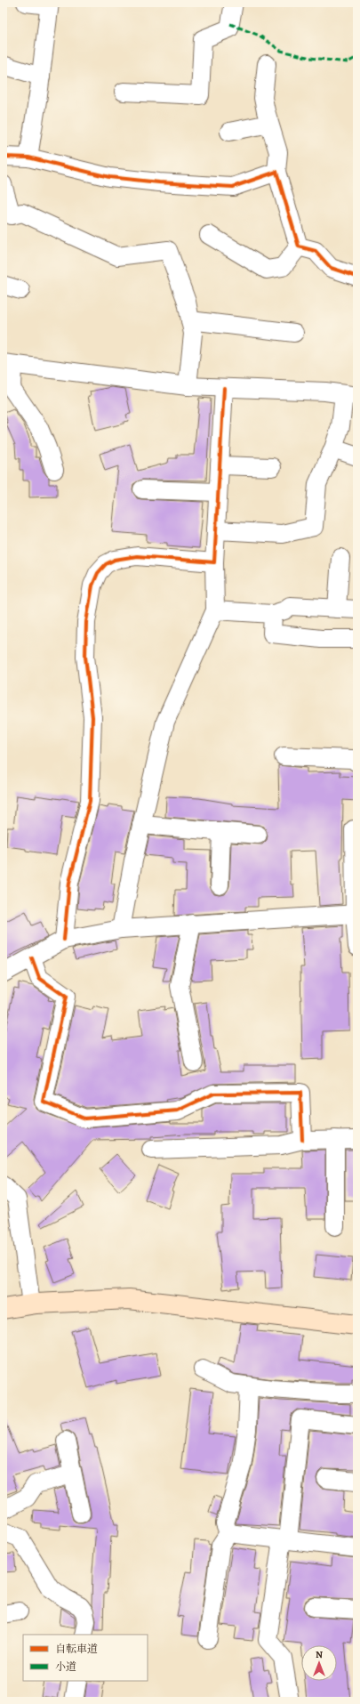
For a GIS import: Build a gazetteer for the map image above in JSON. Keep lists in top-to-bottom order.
{
  "legend": ["自転車道", "小道"],
  "north": "top"
}
